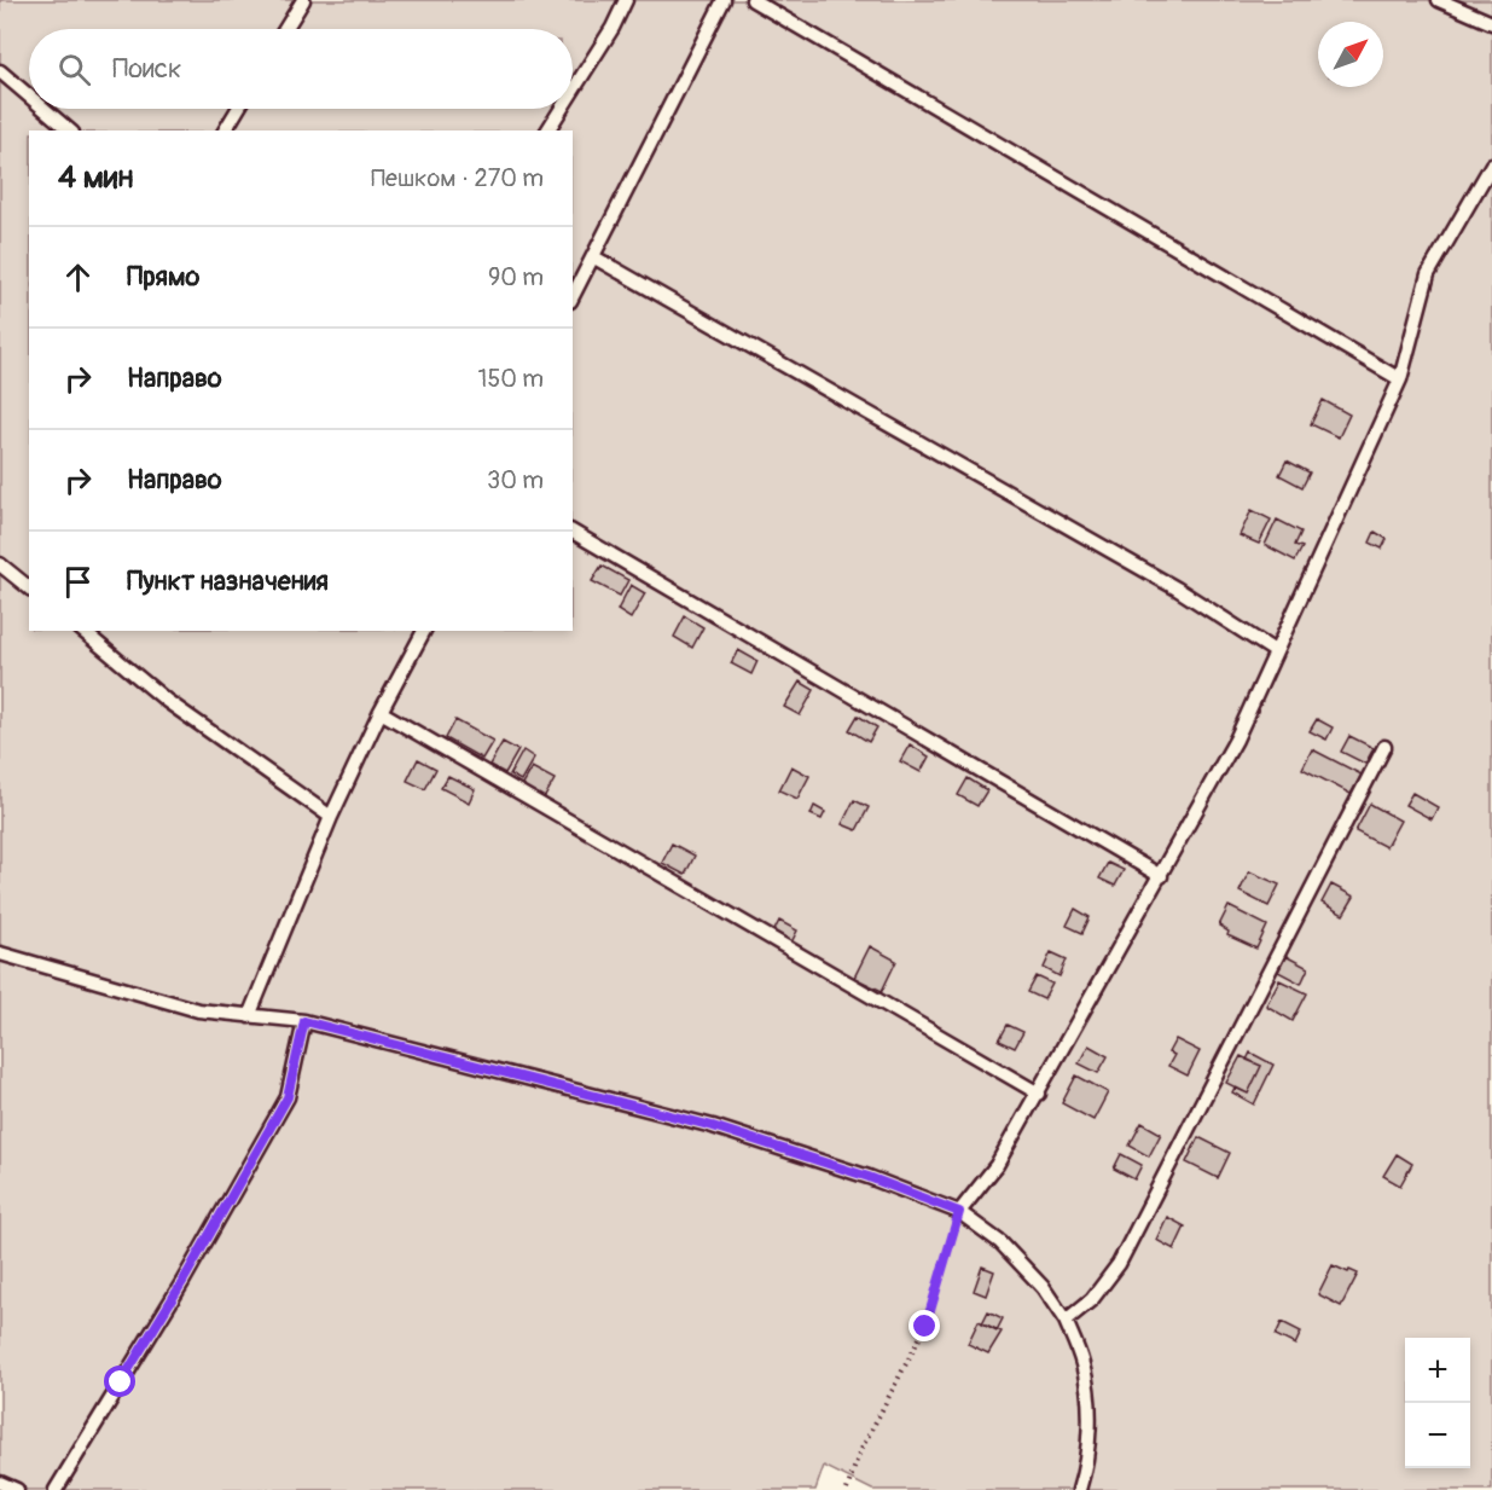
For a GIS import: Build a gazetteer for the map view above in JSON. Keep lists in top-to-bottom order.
{
  "north": "top right",
  "page": {
    "search": "Поиск",
    "heading": ["4 мин", "Пешком · 270 m"],
    "list": [
      ["Прямо", "90 m"],
      ["Направо", "150 m"],
      ["Направо", "30 m"],
      "Пункт назначения"
    ],
    "map_buttons": ["+", "−"]
  }
}
